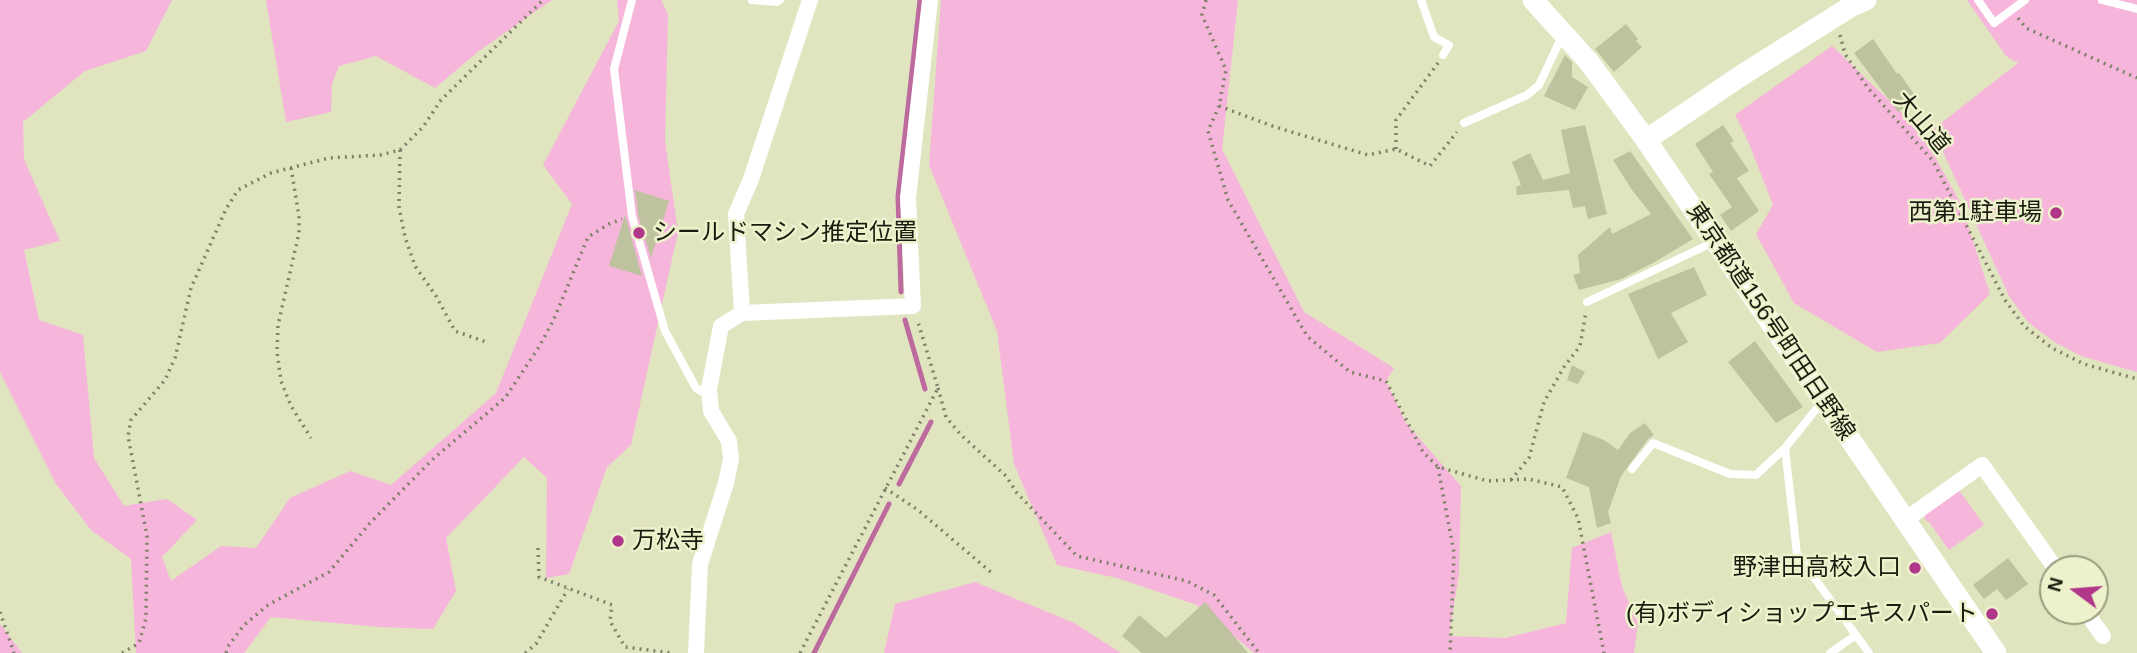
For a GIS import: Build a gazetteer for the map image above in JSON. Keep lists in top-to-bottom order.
{
  "streets": {
    "main road": ["東京都道156号町田日野線"],
    "path": ["大山道"]
  },
  "places": [
    "西第1駐車場",
    "シールドマシン推定位置",
    "万松寺",
    "野津田高校入口",
    "(有)ボディショップエキスパート"
  ],
  "north": "left"
}
